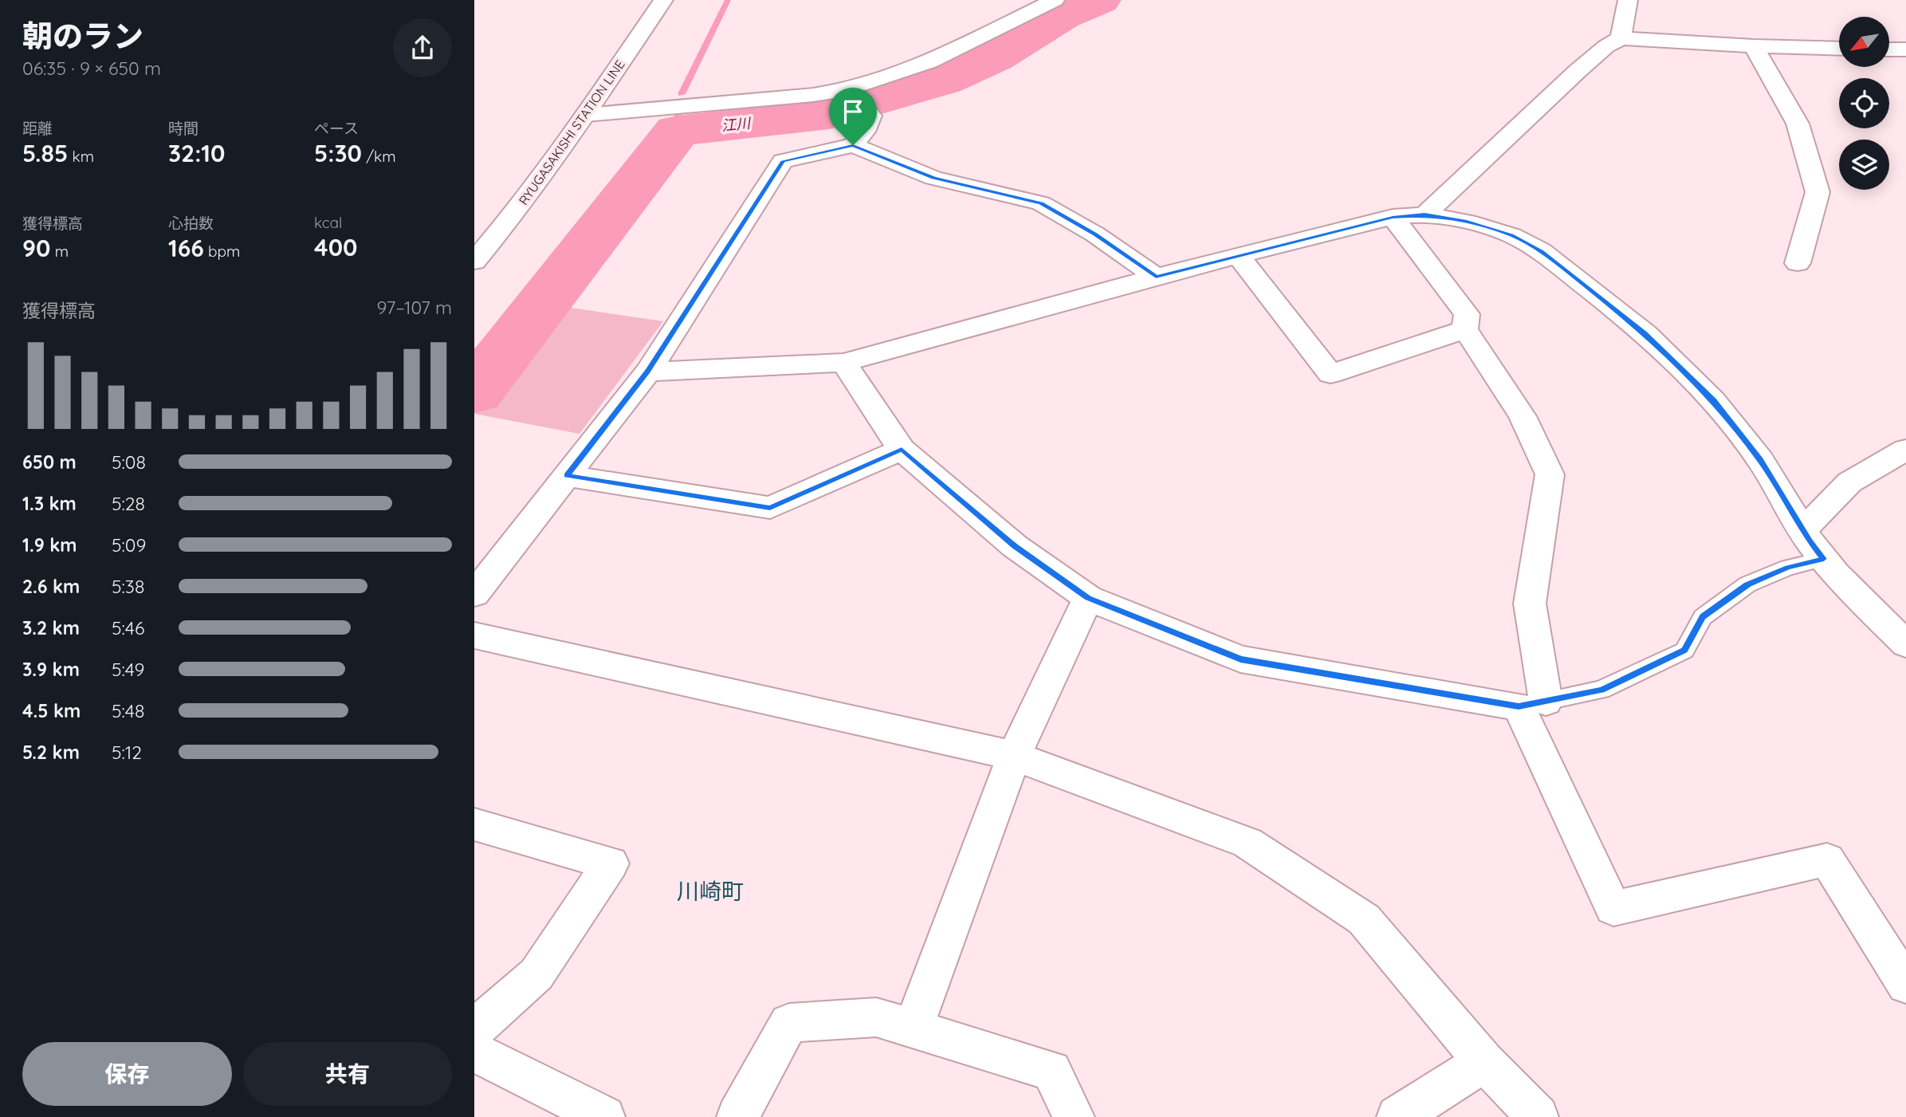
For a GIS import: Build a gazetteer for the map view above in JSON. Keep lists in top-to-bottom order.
{
  "streets": {
    "street": ["RYUGASAKISHI STATION LINE"]
  },
  "districts": ["川崎町"],
  "water": ["江川"],
  "north": "bottom left",
  "page": {
    "heading": ["朝のラン", "06:35 · 9 × 650 m"],
    "stats": [
      ["距離", "5.85 km"],
      ["時間", "32:10"],
      ["ペース", "5:30 /km"],
      ["獲得標高", "90 m"],
      ["心拍数", "166 bpm"],
      ["kcal", "400"]
    ],
    "chart": ["獲得標高", "97–107 m"],
    "list": [
      {
        "name": "650 m",
        "note": "5:08"
      },
      {
        "name": "1.3 km",
        "note": "5:28"
      },
      {
        "name": "1.9 km",
        "note": "5:09"
      },
      {
        "name": "2.6 km",
        "note": "5:38"
      },
      {
        "name": "3.2 km",
        "note": "5:46"
      },
      {
        "name": "3.9 km",
        "note": "5:49"
      },
      {
        "name": "4.5 km",
        "note": "5:48"
      },
      {
        "name": "5.2 km",
        "note": "5:12"
      }
    ],
    "buttons": ["保存", "共有"]
  }
}
